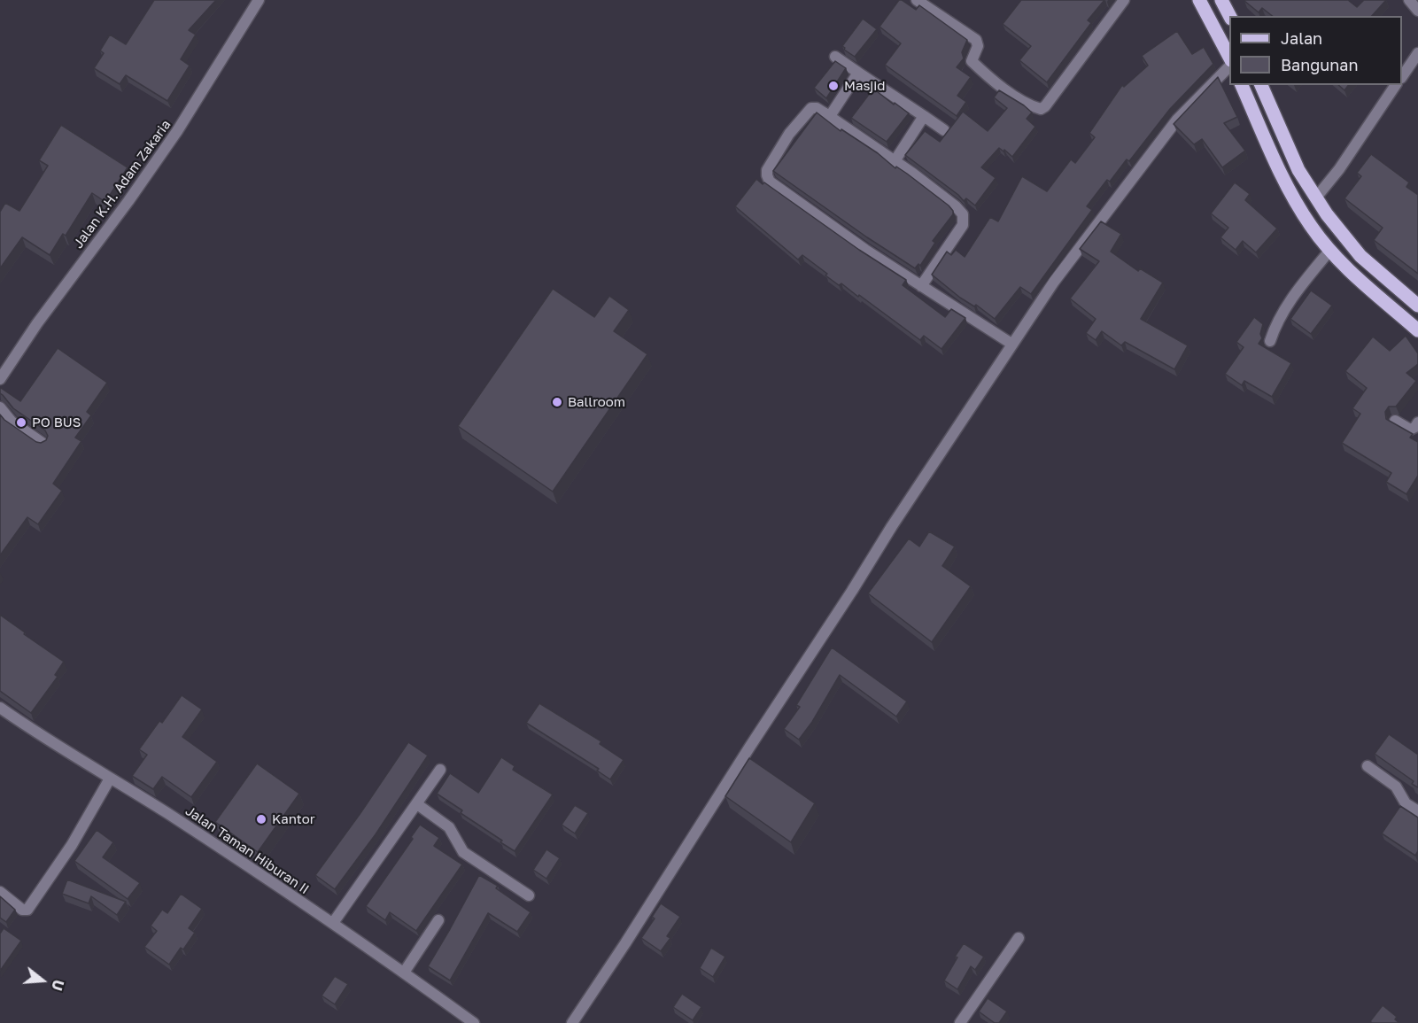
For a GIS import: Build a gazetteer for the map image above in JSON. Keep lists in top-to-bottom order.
{
  "streets": {
    "street": ["Jalan K.H. Adam Zakaria", "Jalan Taman Hiburan II"]
  },
  "places": [
    "Masjid",
    "Ballroom",
    "PO BUS",
    "Kantor"
  ],
  "legend": ["Jalan", "Bangunan"],
  "north": "right"
}
